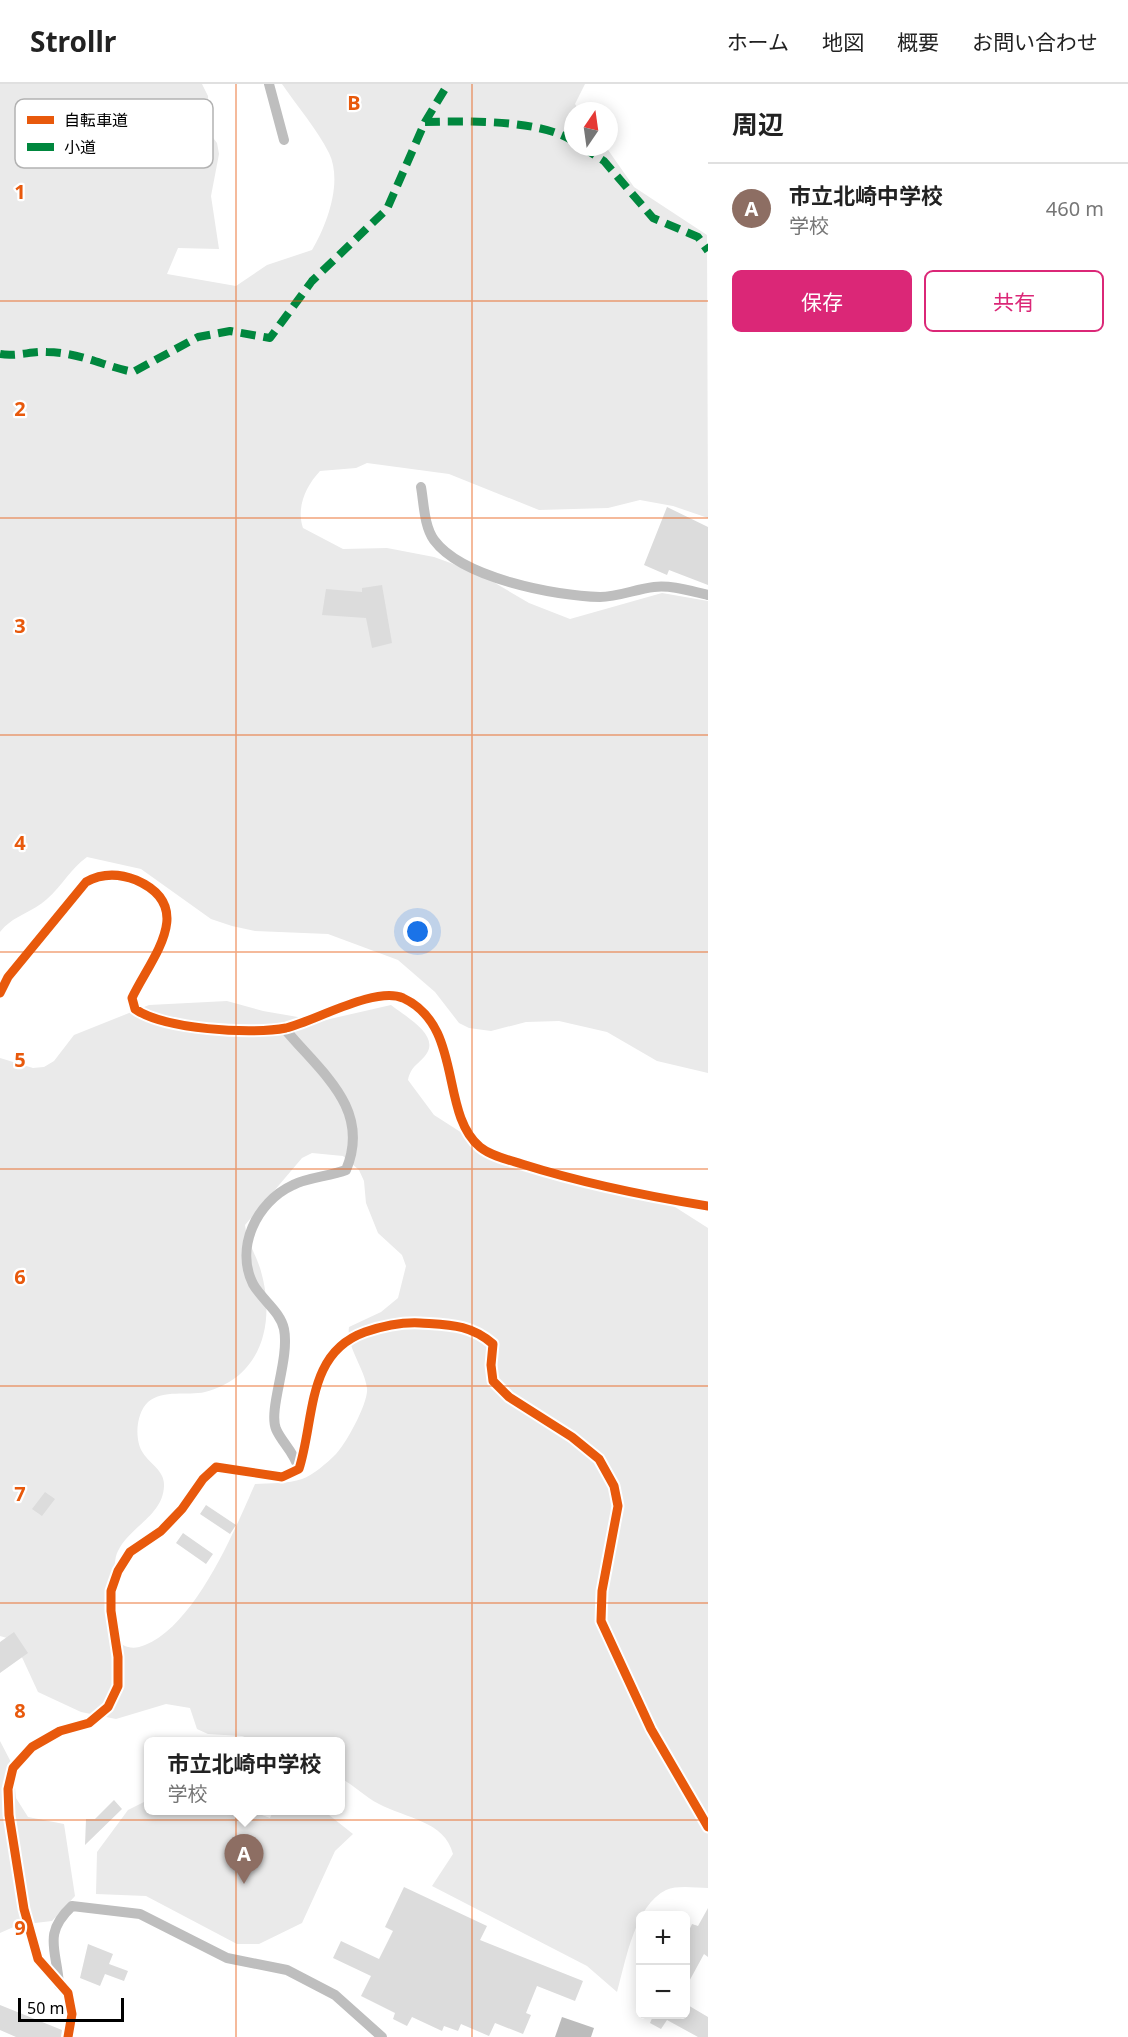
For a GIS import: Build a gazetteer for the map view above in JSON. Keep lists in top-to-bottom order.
{
  "legend": ["自転車道", "小道"],
  "scale_bar": "50 m",
  "north": "top",
  "page": {
    "header": "Strollr",
    "nav": [
      "ホーム",
      "地図",
      "概要",
      "お問い合わせ"
    ],
    "heading": "周辺",
    "list": [
      {
        "mark": "A",
        "name": "市立北崎中学校",
        "note": "学校",
        "value": "460 m"
      }
    ],
    "buttons": ["保存", "共有"],
    "popup": ["市立北崎中学校", "学校"],
    "pins": "A",
    "map_buttons": ["+", "−"],
    "scale": "50 m"
  },
  "grid": {
    "columns": ["B"],
    "rows": [
      "1",
      "2",
      "3",
      "4",
      "5",
      "6",
      "7",
      "8",
      "9"
    ]
  }
}
